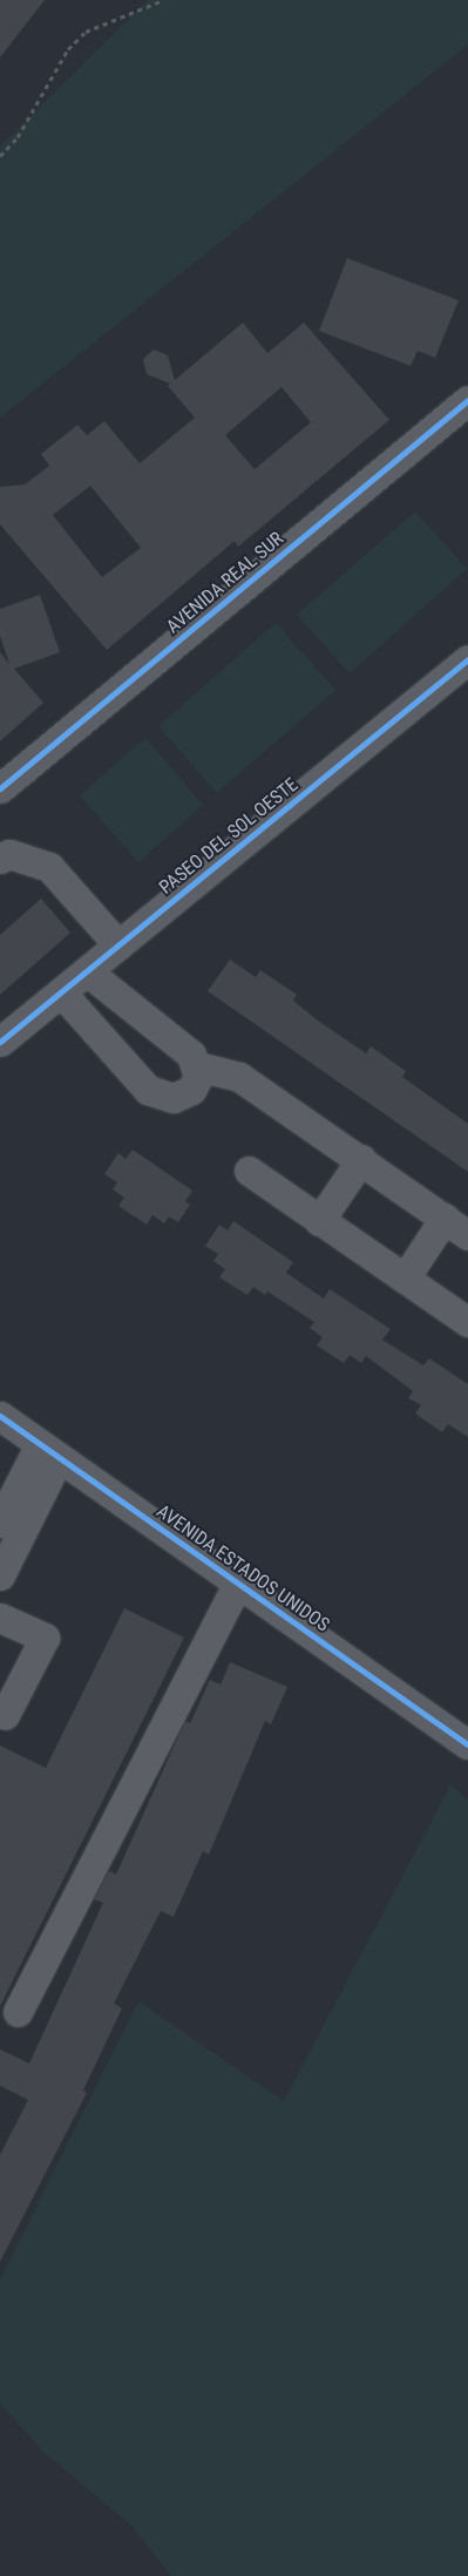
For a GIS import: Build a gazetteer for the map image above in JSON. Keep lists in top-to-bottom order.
{
  "streets": {
    "street": ["AVENIDA REAL SUR", "PASEO DEL SOL OESTE", "AVENIDA ESTADOS UNIDOS"]
  }
}
